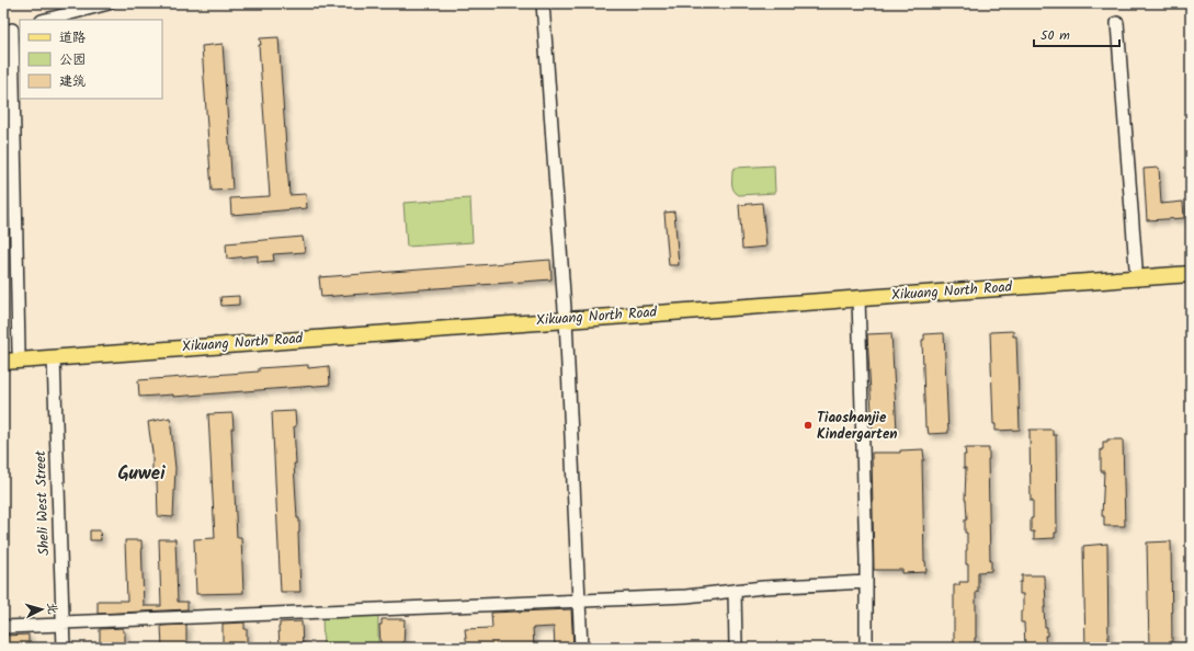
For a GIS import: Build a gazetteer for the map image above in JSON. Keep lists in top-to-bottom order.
{
  "streets": {
    "main road": ["Xikuang North Road"],
    "street": ["Sheli West Street"]
  },
  "crossings": [
    ["Xikuang North Road", "Sheli West Street"]
  ],
  "districts": ["Guwei"],
  "places": ["Tiaoshanjie Kindergarten"],
  "legend": ["道路", "公园", "建筑"],
  "scale_bar": "50 m",
  "north": "right"
}
